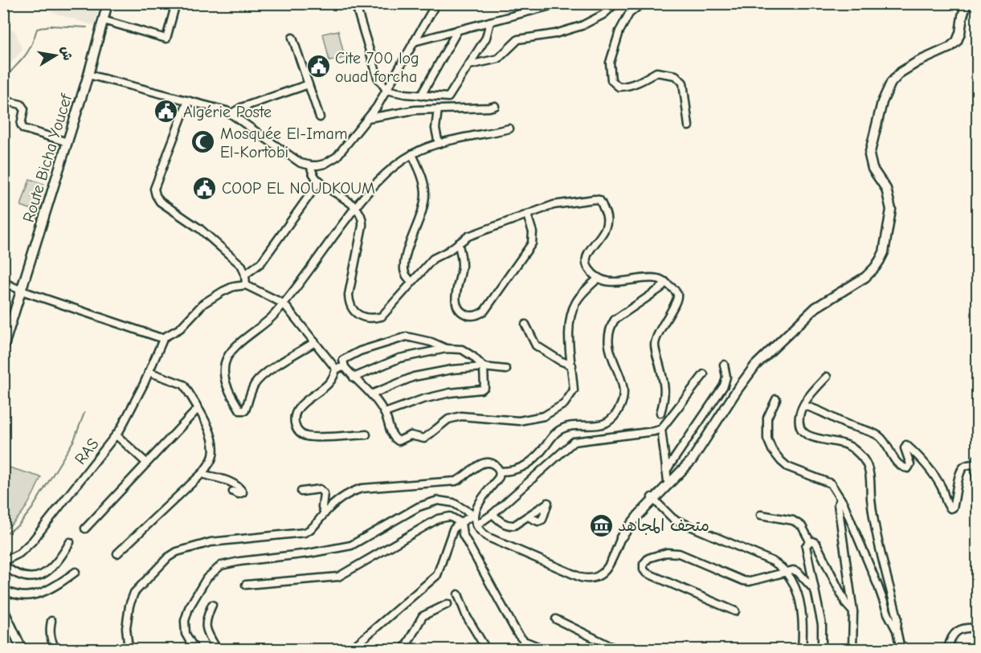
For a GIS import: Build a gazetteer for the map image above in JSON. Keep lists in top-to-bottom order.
{
  "streets": {
    "main road": ["Route Bicha Youcef"],
    "street": ["RAS"]
  },
  "places": {
    "public building": ["Cite 700 log ouad forcha", "Algérie Poste", "COOP EL NOUDKOUM"],
    "mosque": ["Mosquée El-Imam El-Kortobi"],
    "museum": ["متحف المجاهد"]
  },
  "north": "right"
}
